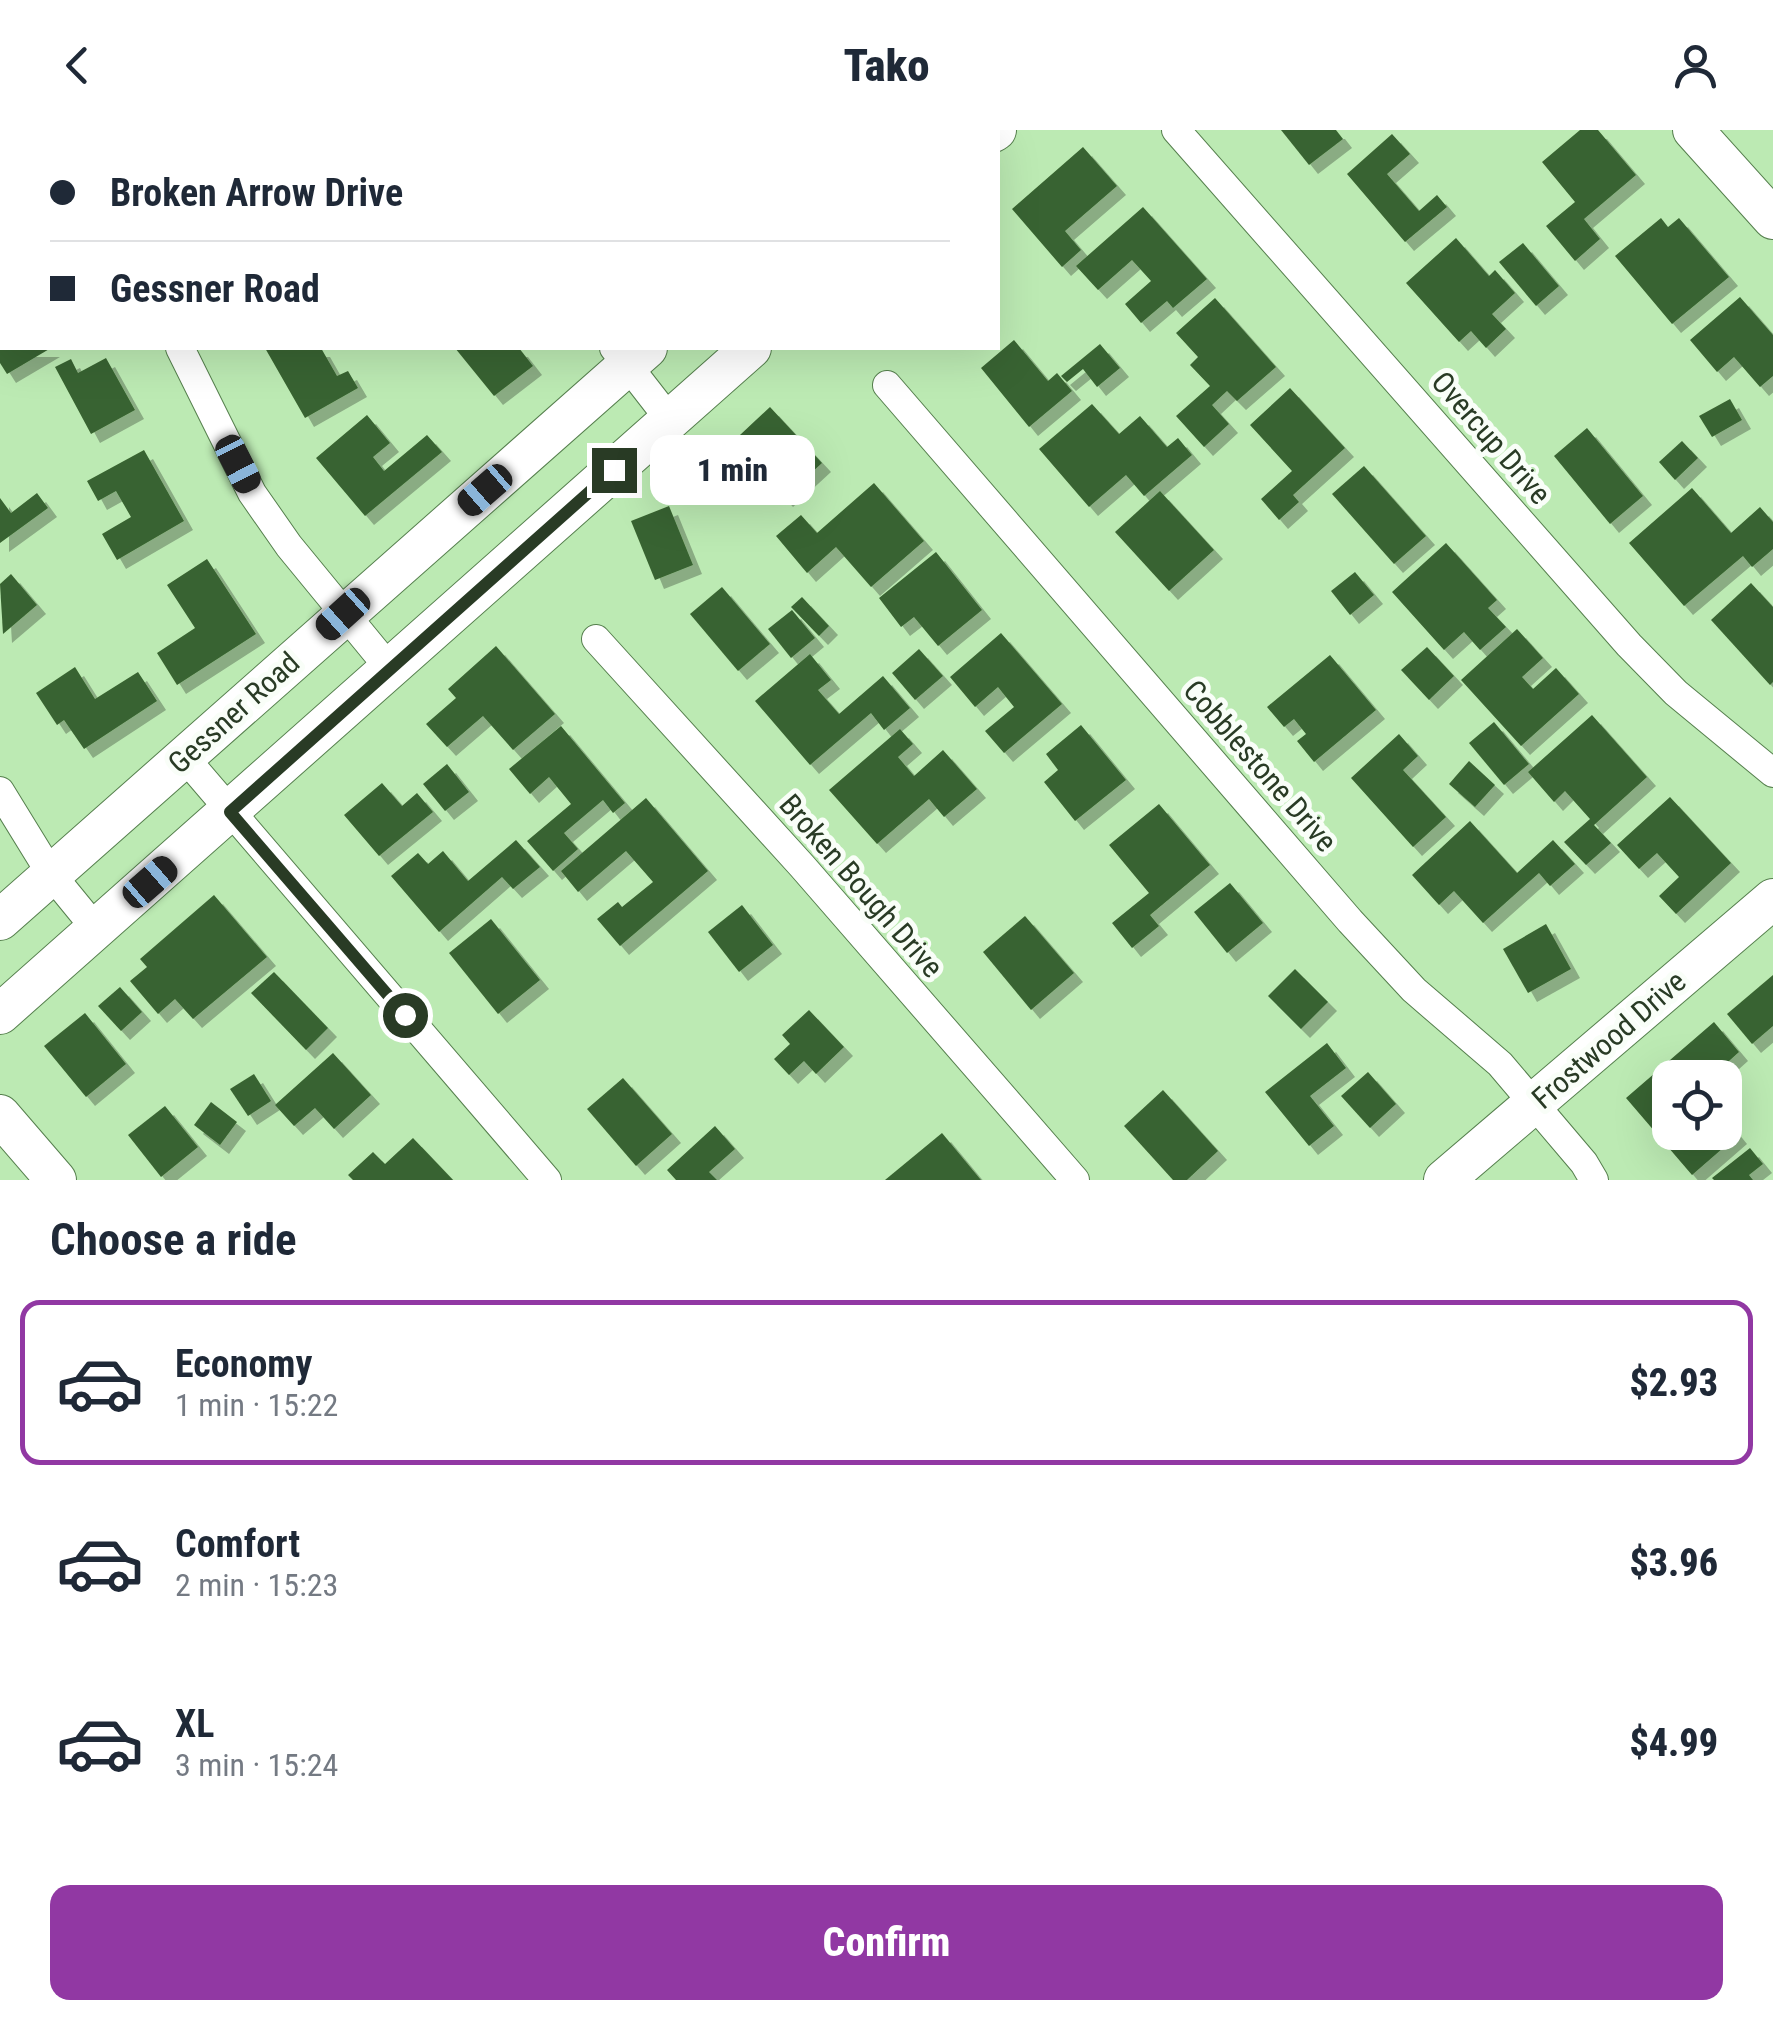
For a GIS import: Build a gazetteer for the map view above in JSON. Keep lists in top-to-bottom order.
{
  "streets": {
    "main road": ["Gessner Road", "Frostwood Drive"],
    "street": ["Overcup Drive", "Cobblestone Drive", "Broken Bough Drive"]
  },
  "crossings": [
    ["Cobblestone Drive", "Frostwood Drive"]
  ],
  "page": {
    "header": "Tako",
    "banner": ["Broken Arrow Drive", "Gessner Road"],
    "bubble": "1 min",
    "heading": "Choose a ride",
    "list": [
      {
        "name": "Economy",
        "note": "1 min · 15:22",
        "value": "$2.93"
      },
      {
        "name": "Comfort",
        "note": "2 min · 15:23",
        "value": "$3.96"
      },
      {
        "name": "XL",
        "note": "3 min · 15:24",
        "value": "$4.99"
      }
    ],
    "buttons": "Confirm"
  }
}
